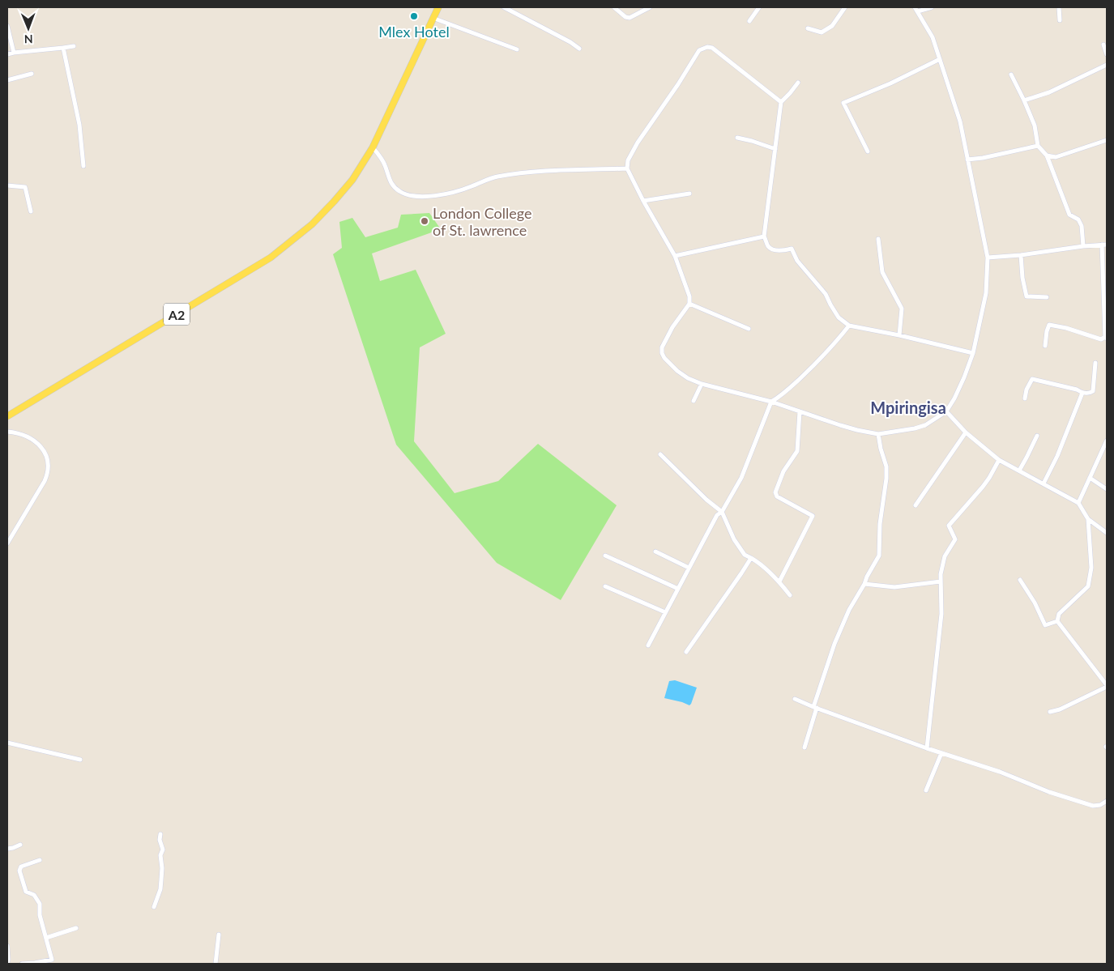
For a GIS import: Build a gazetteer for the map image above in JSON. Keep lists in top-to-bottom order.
{
  "streets": {
    "main road": ["A2"]
  },
  "districts": ["Mpiringisa"],
  "places": ["Mlex Hotel", "London College of St. lawrence"],
  "north": "bottom"
}
